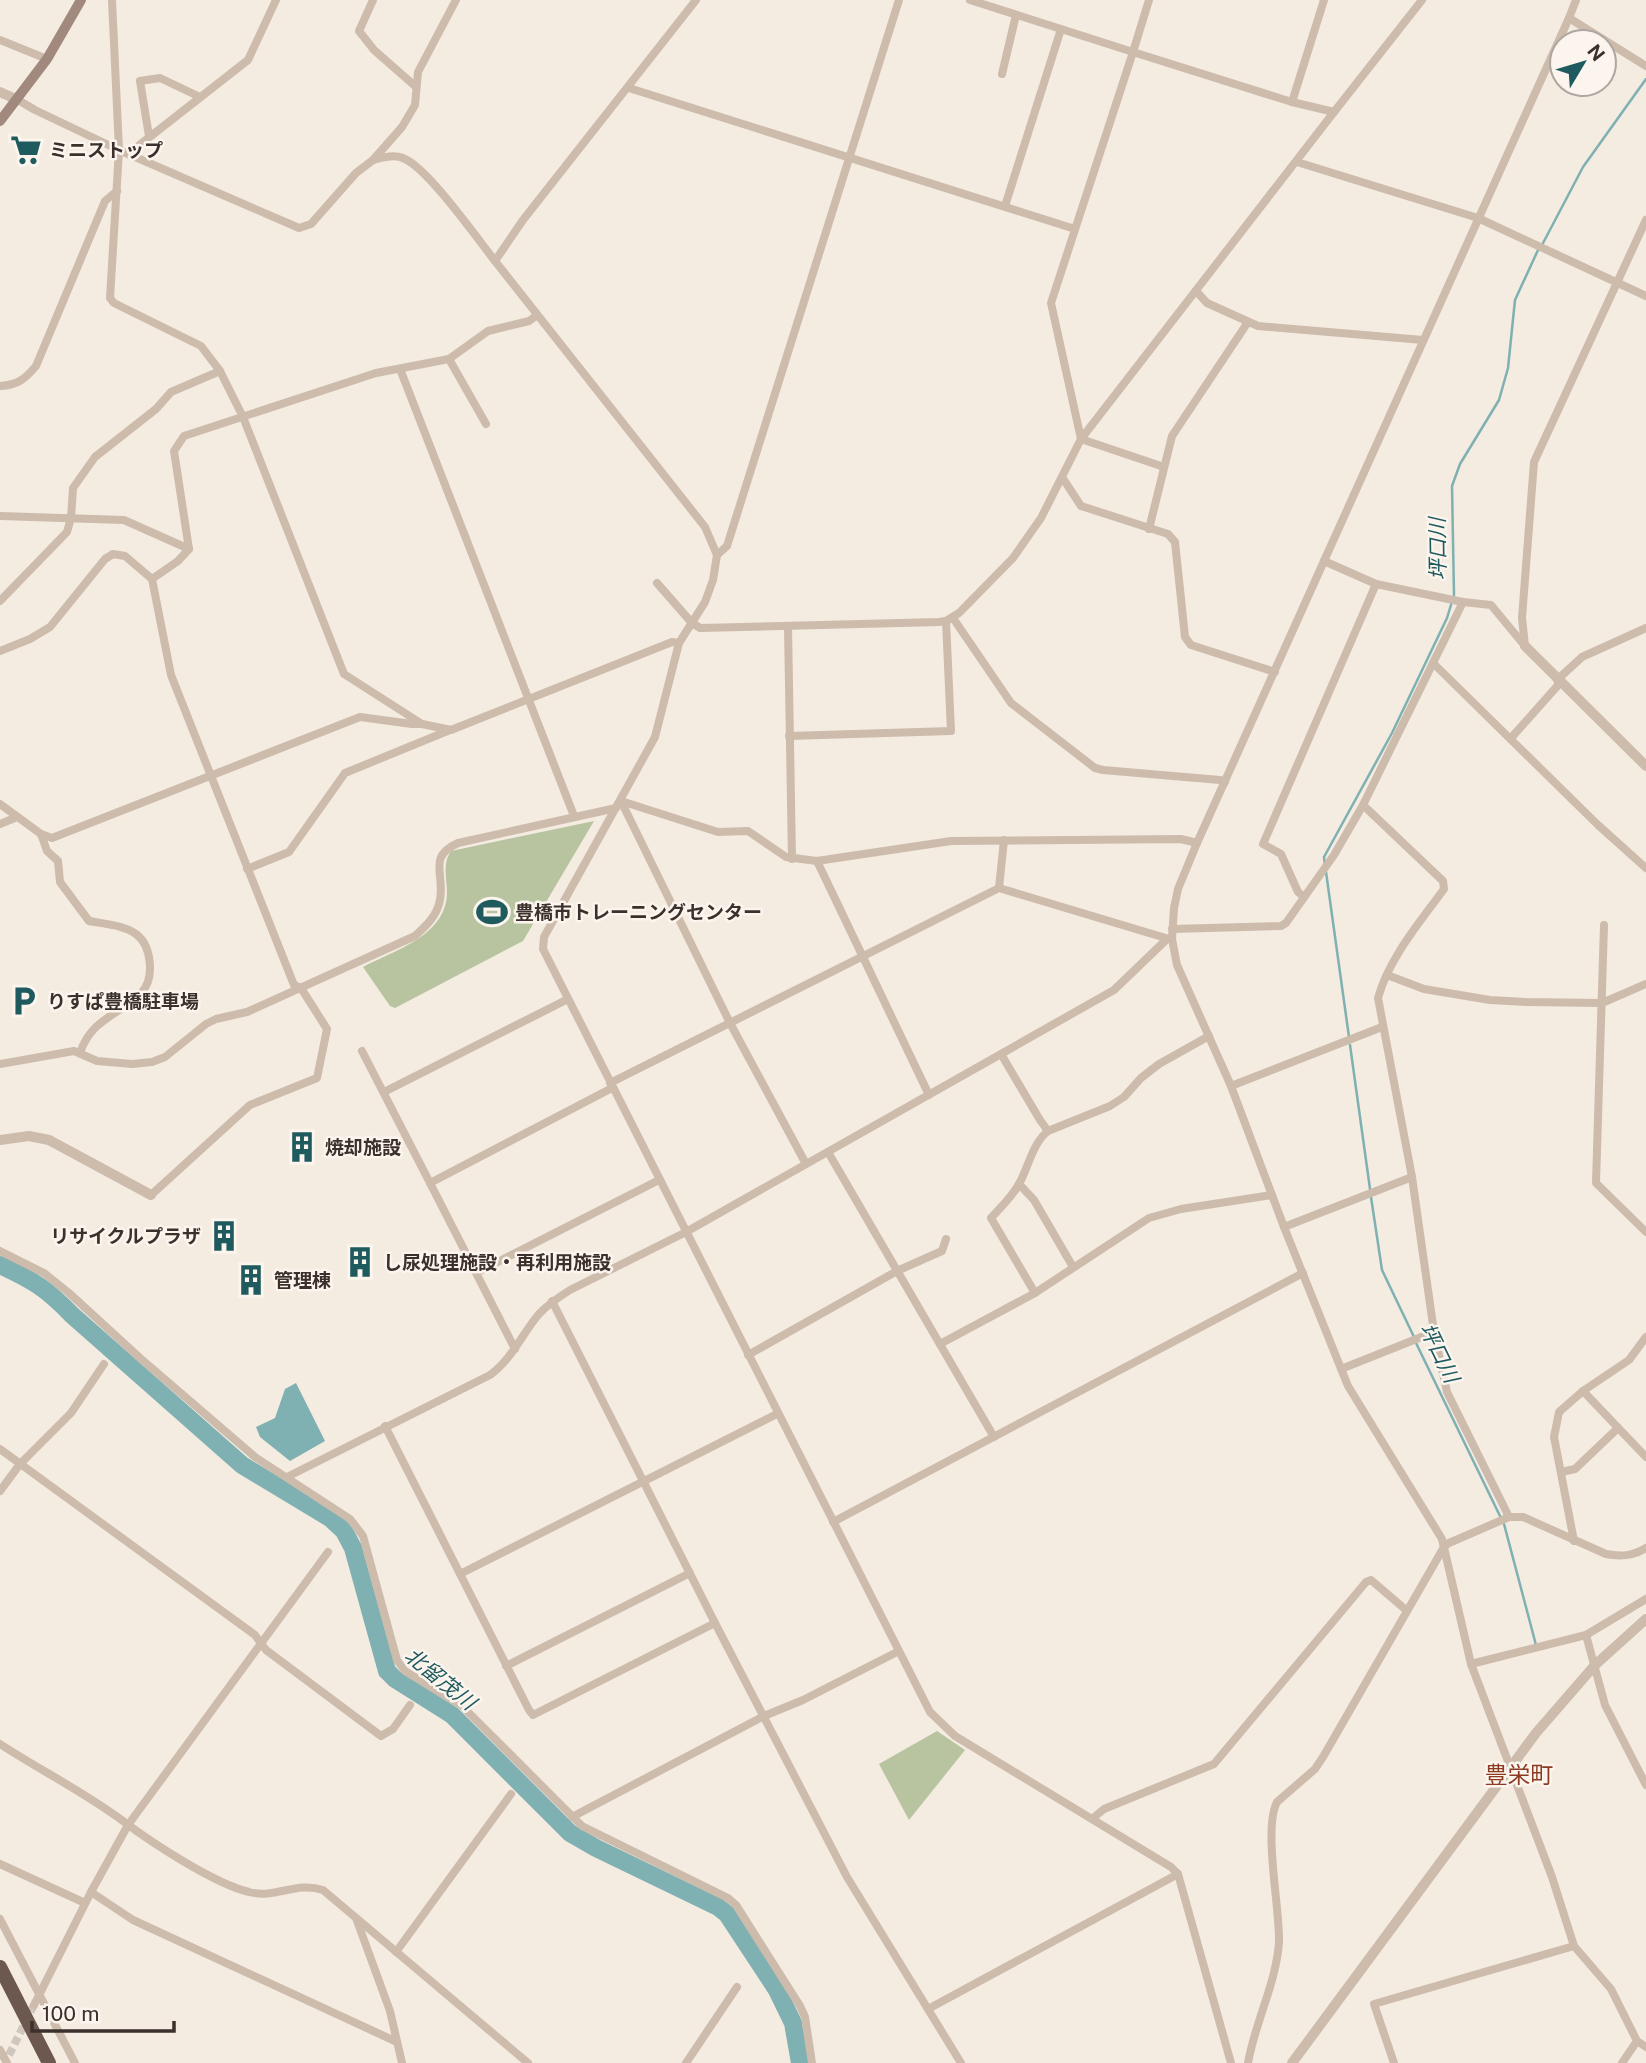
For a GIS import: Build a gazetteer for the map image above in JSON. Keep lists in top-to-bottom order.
{
  "districts": ["豊栄町"],
  "water": ["坪口川", "北留茂川"],
  "places": {
    "supermarket": ["ミニストップ"],
    "sports": ["豊橋市トレーニングセンター"],
    "parking": ["りすぱ豊橋駐車場"],
    "building": [
      "焼却施設",
      "リサイクルプラザ",
      "し尿処理施設・再利用施設",
      "管理棟"
    ]
  },
  "scale_bar": "100 m",
  "north": "top right"
}
